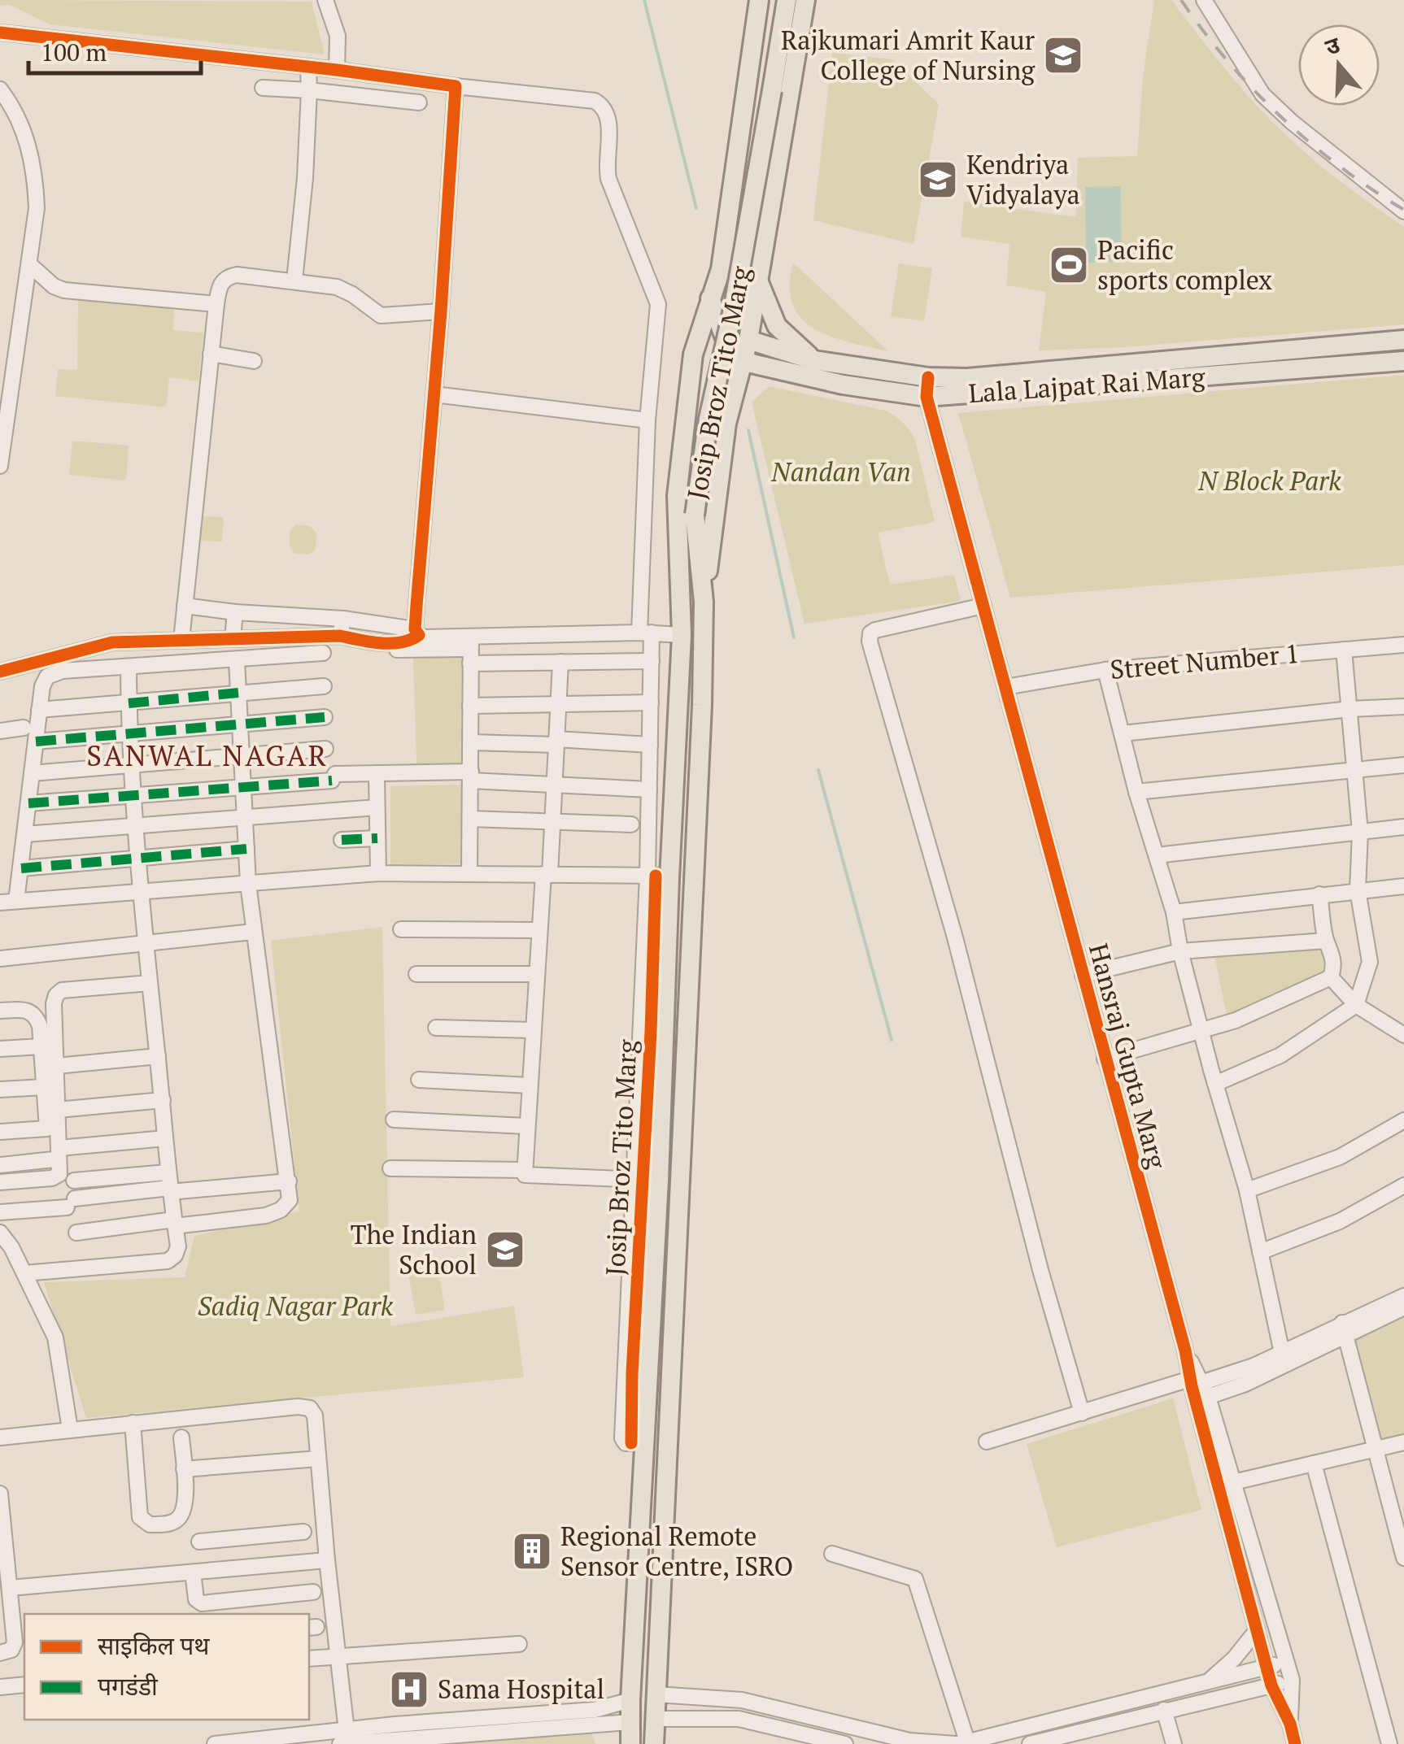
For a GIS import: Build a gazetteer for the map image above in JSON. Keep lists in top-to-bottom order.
{
  "streets": {
    "main road": ["Josip Broz Tito Marg", "Lala Lajpat Rai Marg"],
    "street": ["Street Number 1", "Hansraj Gupta Marg"]
  },
  "crossings": [
    ["Lala Lajpat Rai Marg", "Hansraj Gupta Marg"],
    ["Street Number 1", "Hansraj Gupta Marg"]
  ],
  "districts": ["SANWAL NAGAR"],
  "parks": ["Nandan Van", "N Block Park", "Sadiq Nagar Park"],
  "places": {
    "school or university": ["Rajkumari Amrit Kaur College of Nursing", "Kendriya Vidyalaya", "The Indian School"],
    "sports": ["Pacific sports complex"],
    "building": ["Regional Remote Sensor Centre, ISRO"],
    "hospital": ["Sama Hospital"]
  },
  "legend": ["साइकिल पथ", "पगडंडी"],
  "scale_bar": "100 m",
  "north": "top"
}
